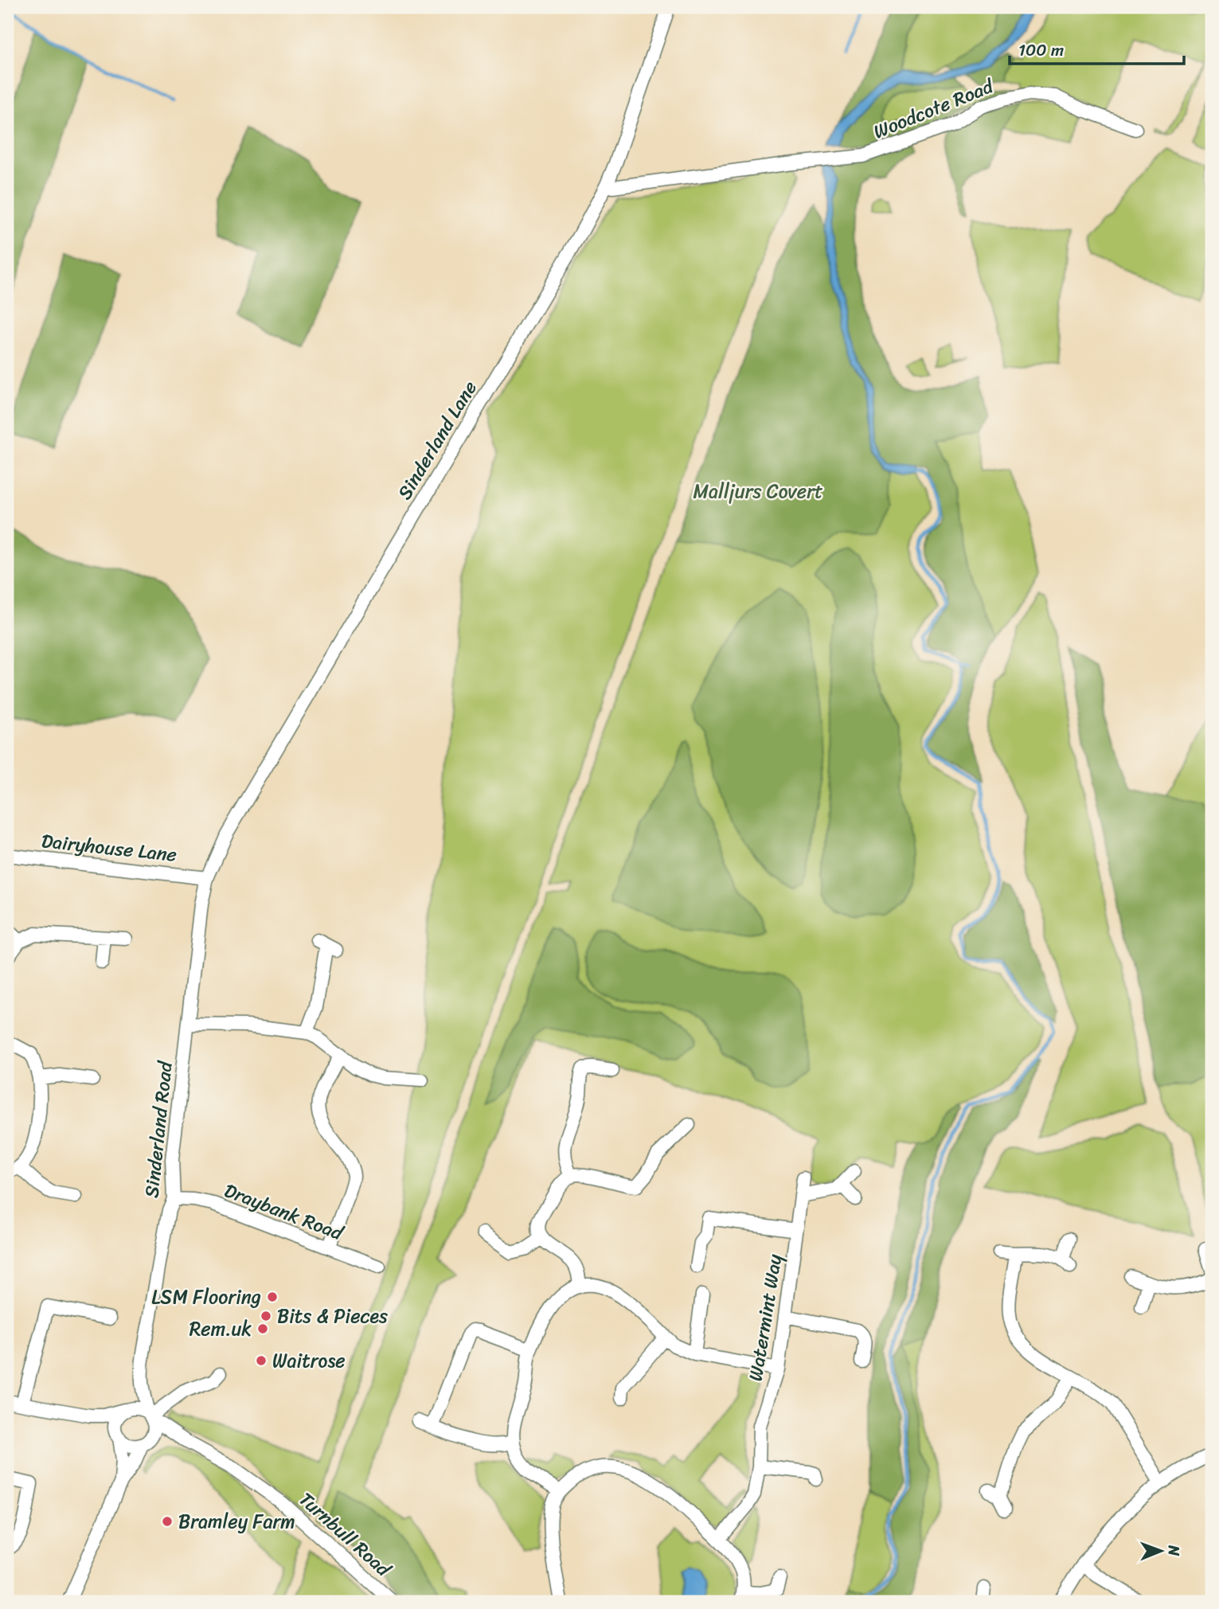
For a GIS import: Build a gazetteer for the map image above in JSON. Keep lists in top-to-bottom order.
{
  "streets": {
    "street": [
      "Woodcote Road",
      "Sinderland Lane",
      "Dairyhouse Lane",
      "Sinderland Road",
      "Draybank Road",
      "Watermint Way",
      "Turnbull Road"
    ]
  },
  "crossings": [
    ["Woodcote Road", "Sinderland Lane"],
    ["Sinderland Lane", "Dairyhouse Lane"],
    ["Sinderland Lane", "Sinderland Road"],
    ["Dairyhouse Lane", "Sinderland Road"],
    ["Sinderland Road", "Draybank Road"],
    ["Sinderland Road", "Turnbull Road"]
  ],
  "parks": ["Malljurs Covert"],
  "places": [
    "LSM Flooring",
    "Bits & Pieces",
    "Rem.uk",
    "Waitrose",
    "Bramley Farm"
  ],
  "scale_bar": "100 m",
  "north": "right"
}
